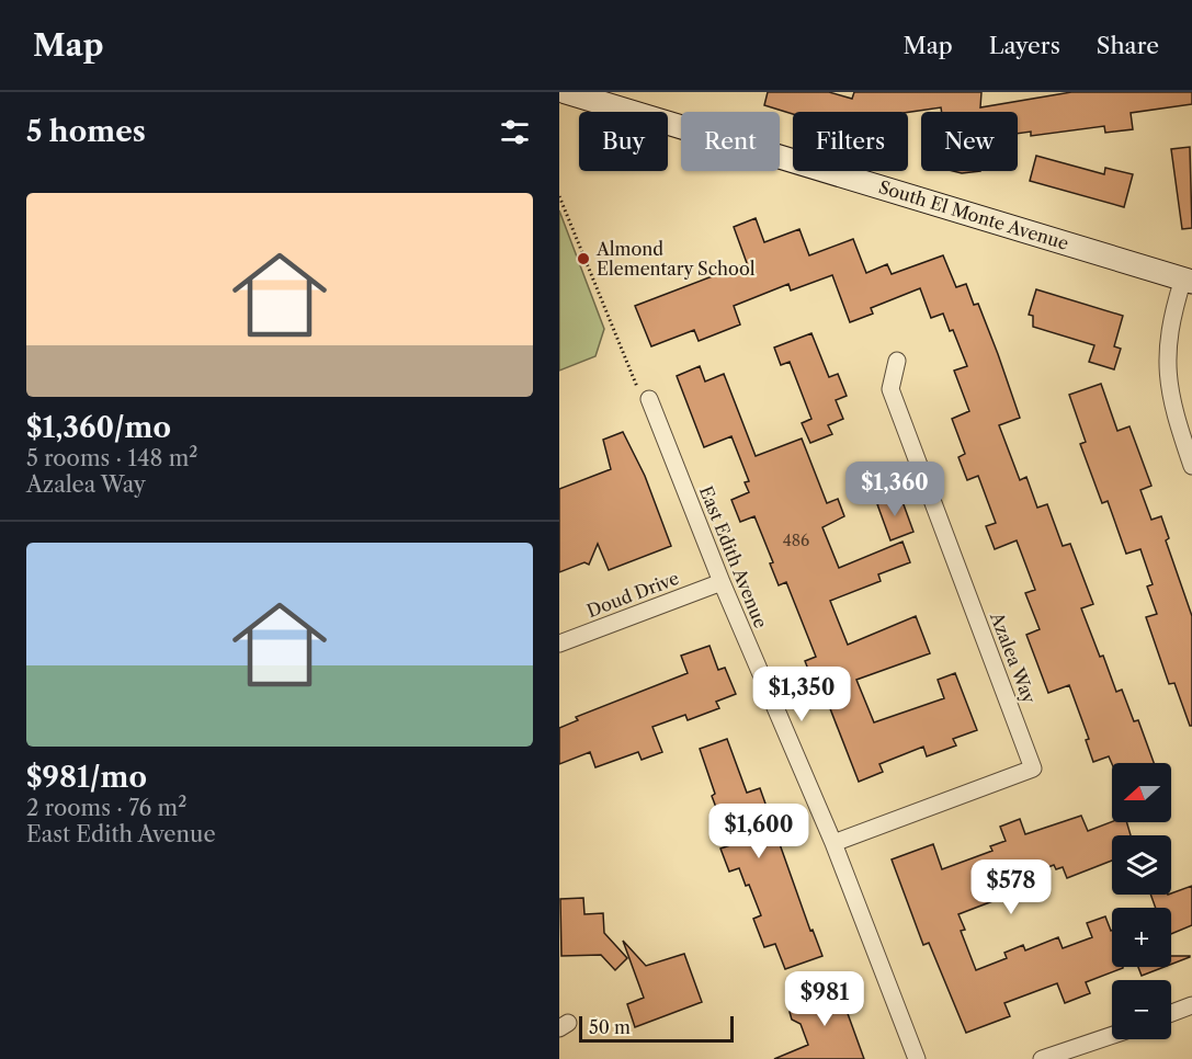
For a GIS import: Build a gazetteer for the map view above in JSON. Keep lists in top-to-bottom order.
{
  "streets": {
    "main road": ["South El Monte Avenue"],
    "street": ["East Edith Avenue", "Doud Drive", "Azalea Way"]
  },
  "crossings": [
    ["East Edith Avenue", "Doud Drive"],
    ["East Edith Avenue", "Azalea Way"]
  ],
  "places": ["Almond Elementary School"],
  "house_numbers": ["486"],
  "scale_bar": "50 m",
  "north": "left",
  "page": {
    "header": "Map",
    "nav": ["Map", "Layers", "Share"],
    "heading": "5 homes",
    "chip": [
      "Buy",
      "Rent",
      "Filters",
      "New"
    ],
    "list": [
      {
        "name": "$1,360/mo",
        "note": "5 rooms · 148 m² · Azalea Way"
      },
      {
        "name": "$981/mo",
        "note": "2 rooms · 76 m² · East Edith Avenue"
      }
    ],
    "price": [
      "$1,360",
      "$1,350",
      "$1,600",
      "$578",
      "$981"
    ],
    "map_buttons": ["+", "−"],
    "scale": "50 m"
  }
}
